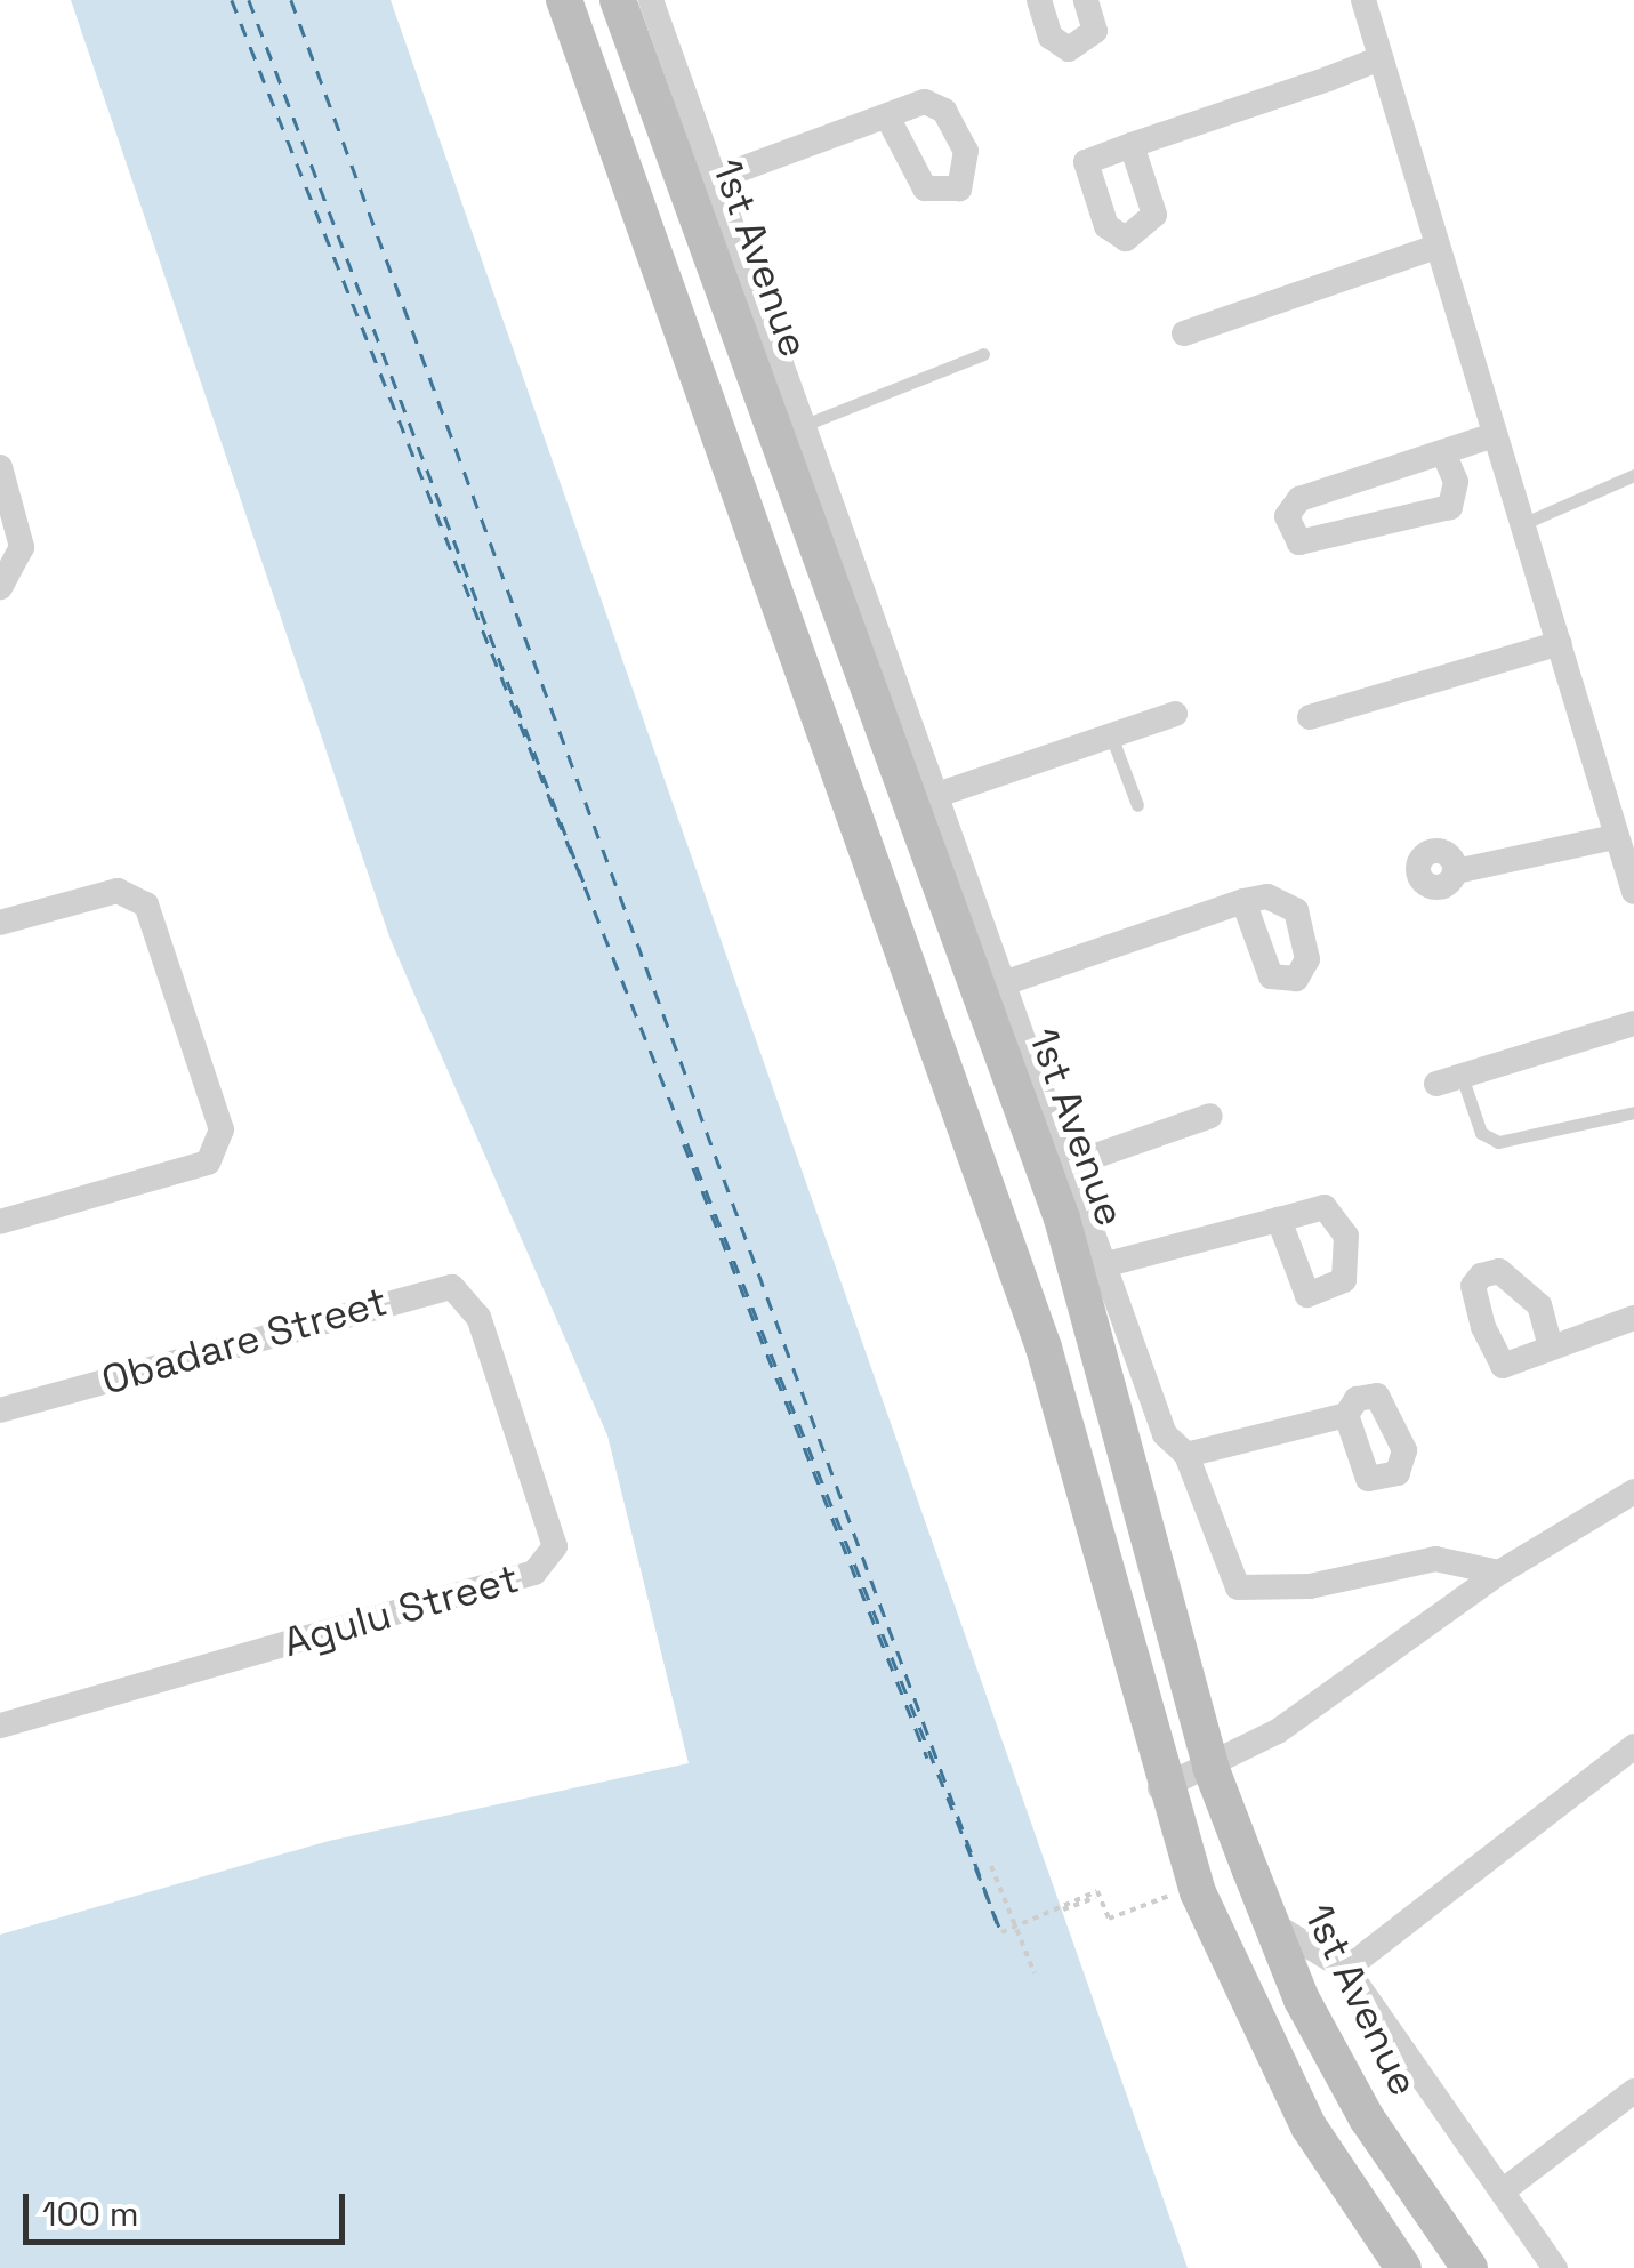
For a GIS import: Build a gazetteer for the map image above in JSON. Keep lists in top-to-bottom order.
{
  "streets": {
    "main road": ["1st Avenue"],
    "street": ["Obadare Street", "Agulu Street"]
  },
  "crossings": [
    ["Obadare Street", "Agulu Street"]
  ],
  "scale_bar": "100 m"
}
